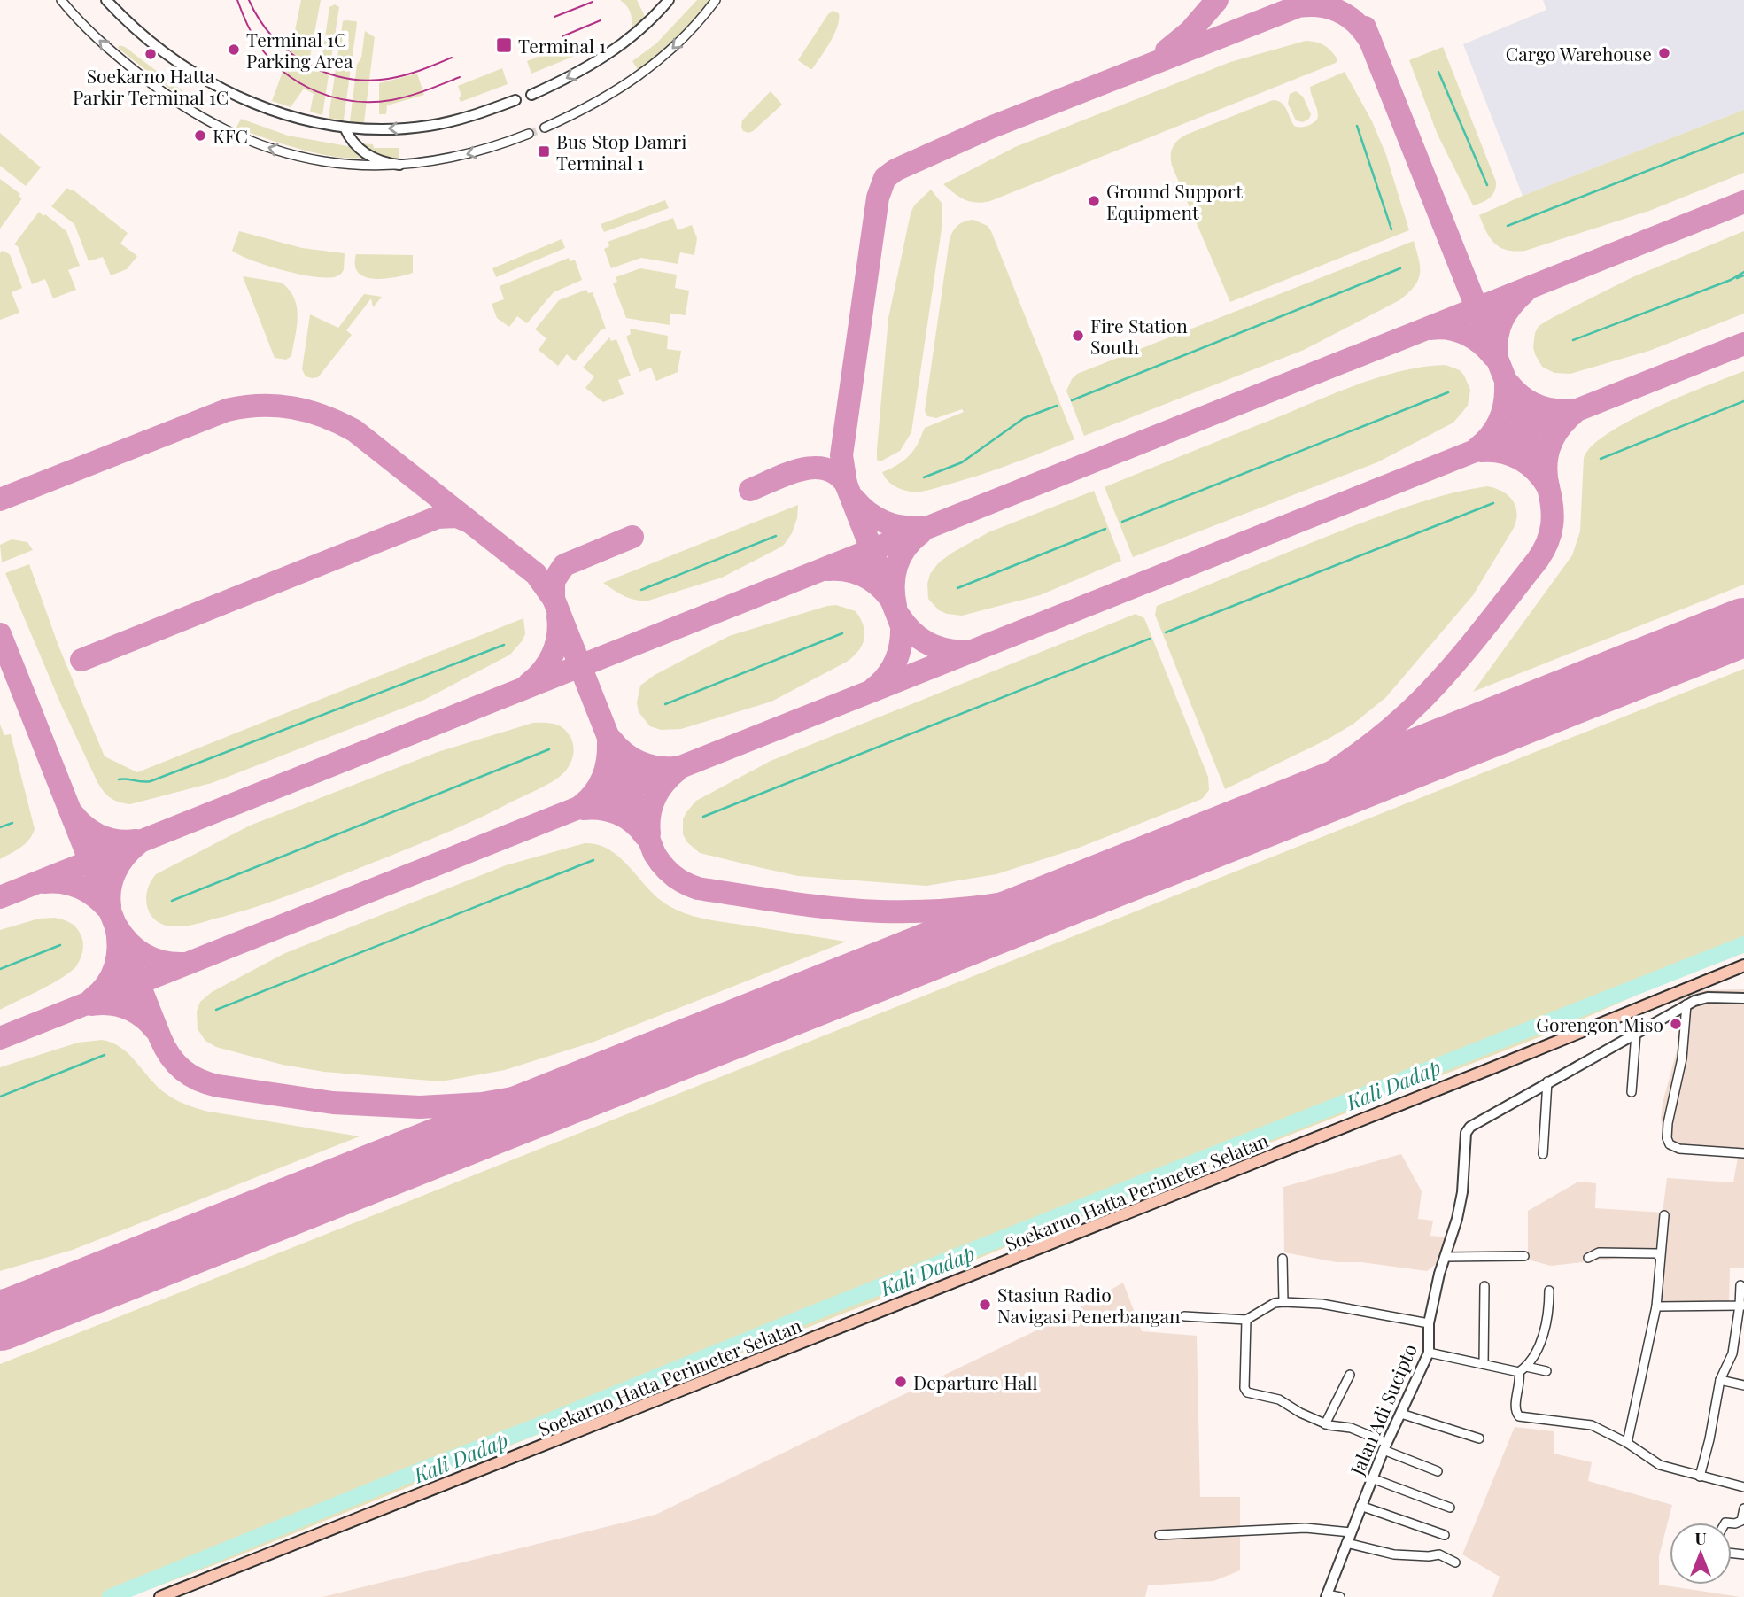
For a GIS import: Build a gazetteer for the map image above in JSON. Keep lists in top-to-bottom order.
{
  "streets": {
    "main road": ["Soekarno Hatta Perimeter Selatan"],
    "street": ["Jalan Adi Sucipto"]
  },
  "water": ["Kali Dadap"],
  "places": {
    "transit": ["Terminal 1", "Bus Stop Damri Terminal 1"],
    "other": [
      "Terminal 1C Parking Area",
      "Cargo Warehouse",
      "Soekarno Hatta Parkir Terminal 1C",
      "KFC",
      "Ground Support Equipment",
      "Fire Station South",
      "Gorengon Miso",
      "Stasiun Radio Navigasi Penerbangan",
      "Departure Hall"
    ]
  },
  "north": "top"
}
